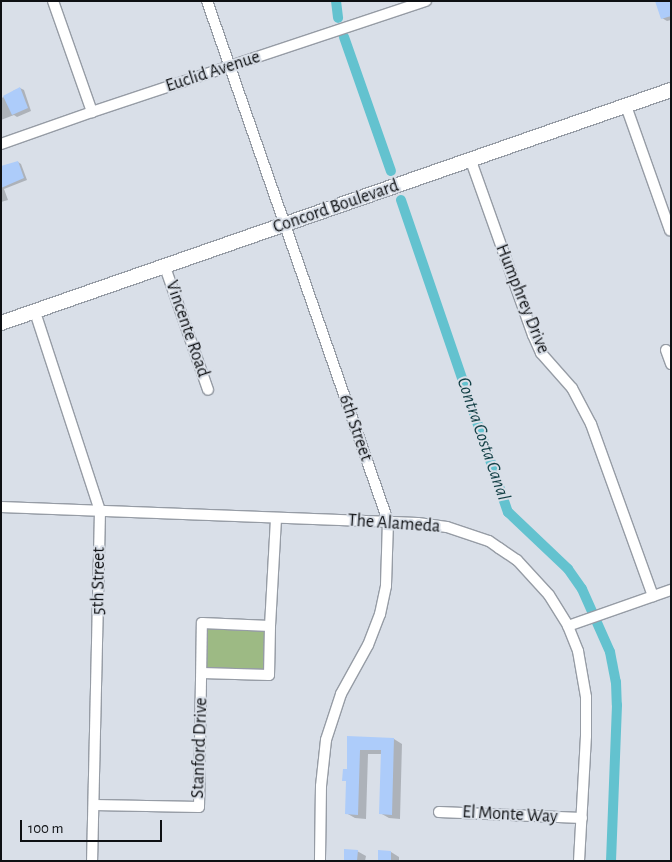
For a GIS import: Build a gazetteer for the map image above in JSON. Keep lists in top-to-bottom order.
{
  "streets": {
    "street": [
      "Euclid Avenue",
      "Concord Boulevard",
      "Humphrey Drive",
      "Vincente Road",
      "6th Street",
      "The Alameda",
      "5th Street",
      "Stanford Drive",
      "El Monte Way"
    ]
  },
  "crossings": [
    ["Euclid Avenue", "6th Street"],
    ["Concord Boulevard", "Humphrey Drive"],
    ["Concord Boulevard", "Vincente Road"],
    ["Concord Boulevard", "6th Street"],
    ["Concord Boulevard", "5th Street"],
    ["6th Street", "The Alameda"],
    ["The Alameda", "5th Street"],
    ["The Alameda", "Stanford Drive"],
    ["The Alameda", "El Monte Way"],
    ["5th Street", "Stanford Drive"]
  ],
  "water": ["Contra Costa Canal"],
  "scale_bar": "100 m"
}
